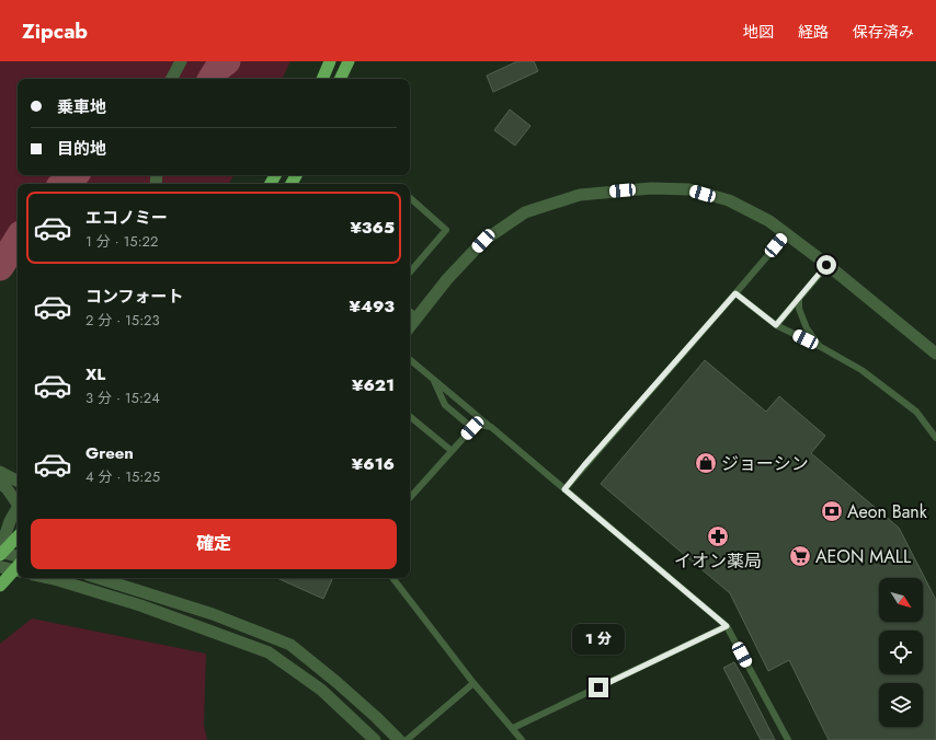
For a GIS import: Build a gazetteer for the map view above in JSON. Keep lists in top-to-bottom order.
{
  "places": {
    "shop": ["ジョーシン"],
    "bank": ["Aeon Bank"],
    "pharmacy": ["イオン薬局"],
    "supermarket": ["AEON MALL"]
  },
  "north": "bottom right",
  "page": {
    "header": "Zipcab",
    "nav": ["地図", "経路", "保存済み"],
    "banner": ["乗車地", "目的地"],
    "list": [
      {
        "name": "エコノミー",
        "note": "1 分 · 15:22",
        "value": "¥365"
      },
      {
        "name": "コンフォート",
        "note": "2 分 · 15:23",
        "value": "¥493"
      },
      {
        "name": "XL",
        "note": "3 分 · 15:24",
        "value": "¥621"
      },
      {
        "name": "Green",
        "note": "4 分 · 15:25",
        "value": "¥616"
      }
    ],
    "buttons": "確定",
    "bubble": "1 分"
  }
}
